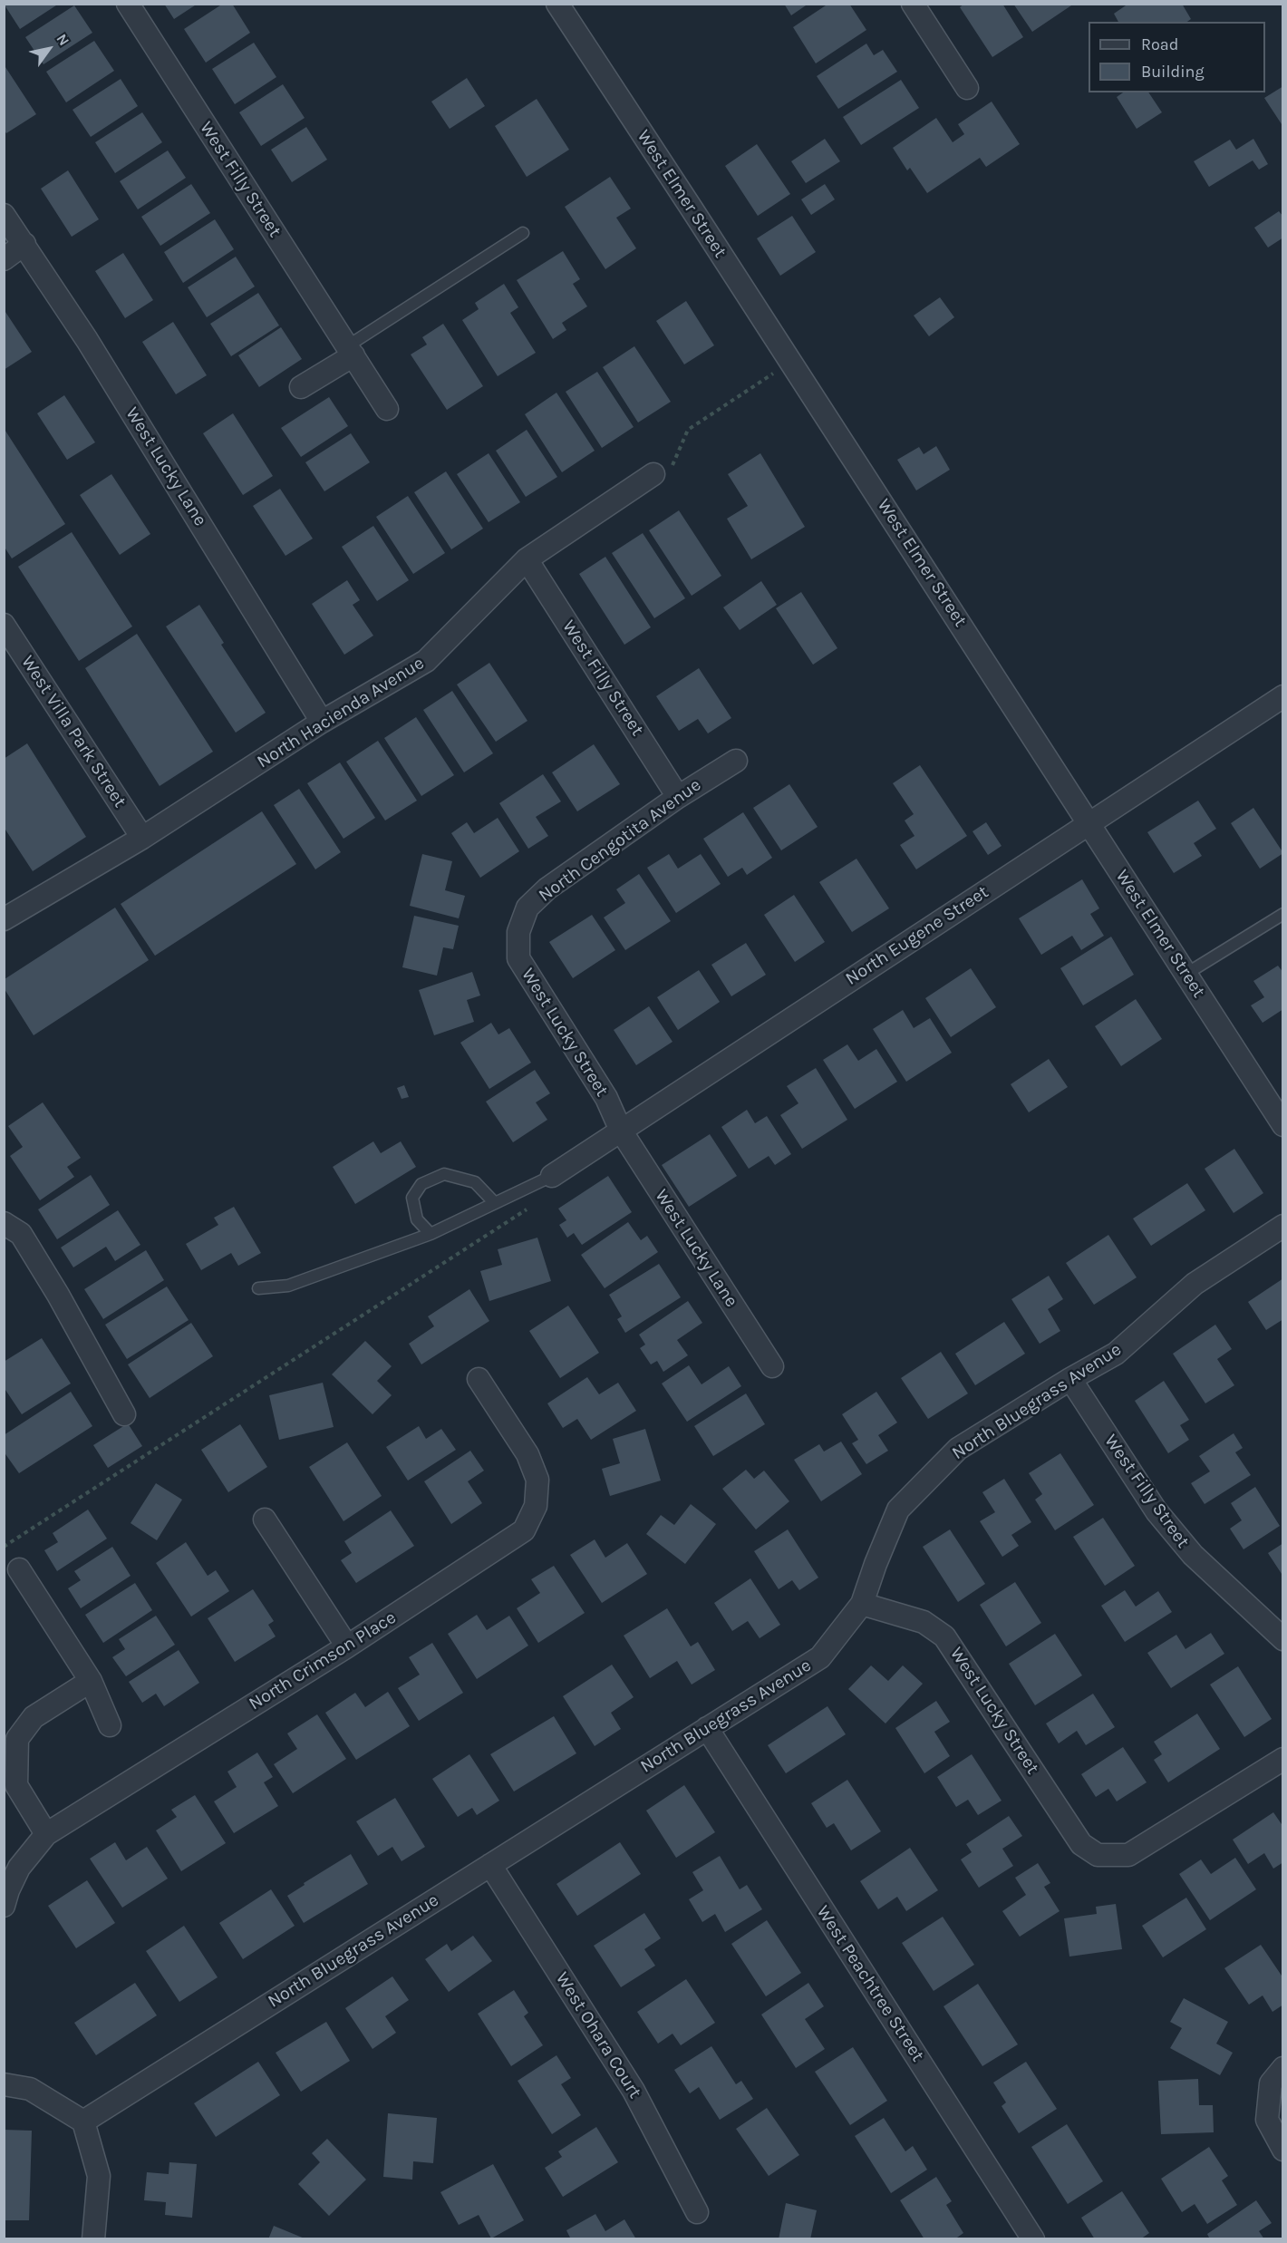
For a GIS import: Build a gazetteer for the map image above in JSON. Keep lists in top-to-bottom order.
{
  "streets": {
    "street": [
      "West Filly Street",
      "West Elmer Street",
      "West Lucky Lane",
      "North Hacienda Avenue",
      "West Villa Park Street",
      "North Cengotita Avenue",
      "North Eugene Street",
      "West Lucky Street",
      "North Bluegrass Avenue",
      "North Crimson Place",
      "West Peachtree Street",
      "West Ohara Court"
    ]
  },
  "crossings": [
    ["West Filly Street", "North Hacienda Avenue"],
    ["West Filly Street", "North Cengotita Avenue"],
    ["West Filly Street", "North Bluegrass Avenue"],
    ["West Elmer Street", "North Eugene Street"],
    ["West Lucky Lane", "North Hacienda Avenue"],
    ["West Lucky Lane", "North Eugene Street"],
    ["West Lucky Lane", "West Lucky Street"],
    ["North Hacienda Avenue", "West Villa Park Street"],
    ["North Cengotita Avenue", "West Lucky Street"],
    ["North Eugene Street", "West Lucky Street"],
    ["West Lucky Street", "North Bluegrass Avenue"],
    ["North Bluegrass Avenue", "West Peachtree Street"],
    ["North Bluegrass Avenue", "West Ohara Court"]
  ],
  "legend": ["Road", "Building"],
  "north": "top right"
}
